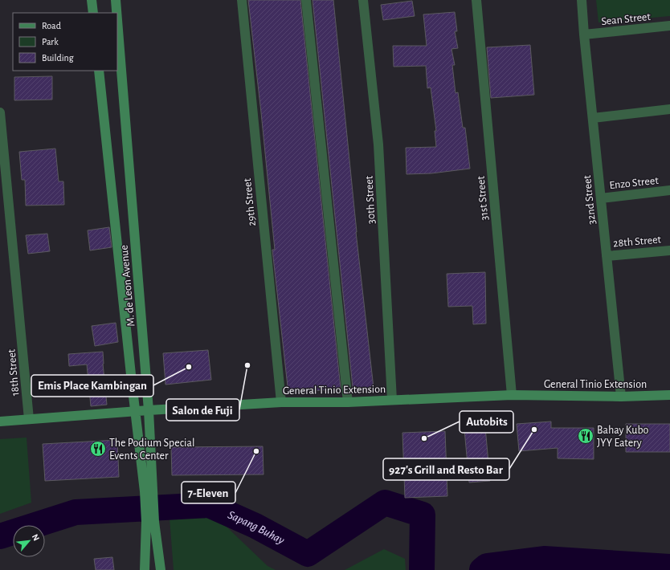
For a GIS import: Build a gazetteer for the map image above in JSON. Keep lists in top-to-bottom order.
{
  "streets": {
    "main road": ["M. de Leon Avenue", "General Tinio Extension"],
    "street": [
      "Sean Street",
      "Enzo Street",
      "31st Street",
      "30th Street",
      "32nd Street",
      "29th Street",
      "28th Street",
      "18th Street"
    ]
  },
  "crossings": [
    ["Sean Street", "32nd Street"],
    ["Enzo Street", "32nd Street"],
    ["31st Street", "General Tinio Extension"],
    ["30th Street", "General Tinio Extension"],
    ["32nd Street", "28th Street"],
    ["32nd Street", "General Tinio Extension"],
    ["29th Street", "General Tinio Extension"],
    ["M. de Leon Avenue", "General Tinio Extension"],
    ["18th Street", "General Tinio Extension"]
  ],
  "water": ["Sapang Buhay"],
  "places": {
    "other": [
      "Salon de Fuji",
      "Emis Place Kambingan",
      "927's Grill and Resto Bar",
      "Autobits",
      "7-Eleven"
    ],
    "restaurant": ["Bahay Kubo JYY Eatery", "The Podium Special Events Center"]
  },
  "legend": ["Road", "Park", "Building"],
  "north": "top right"
}
